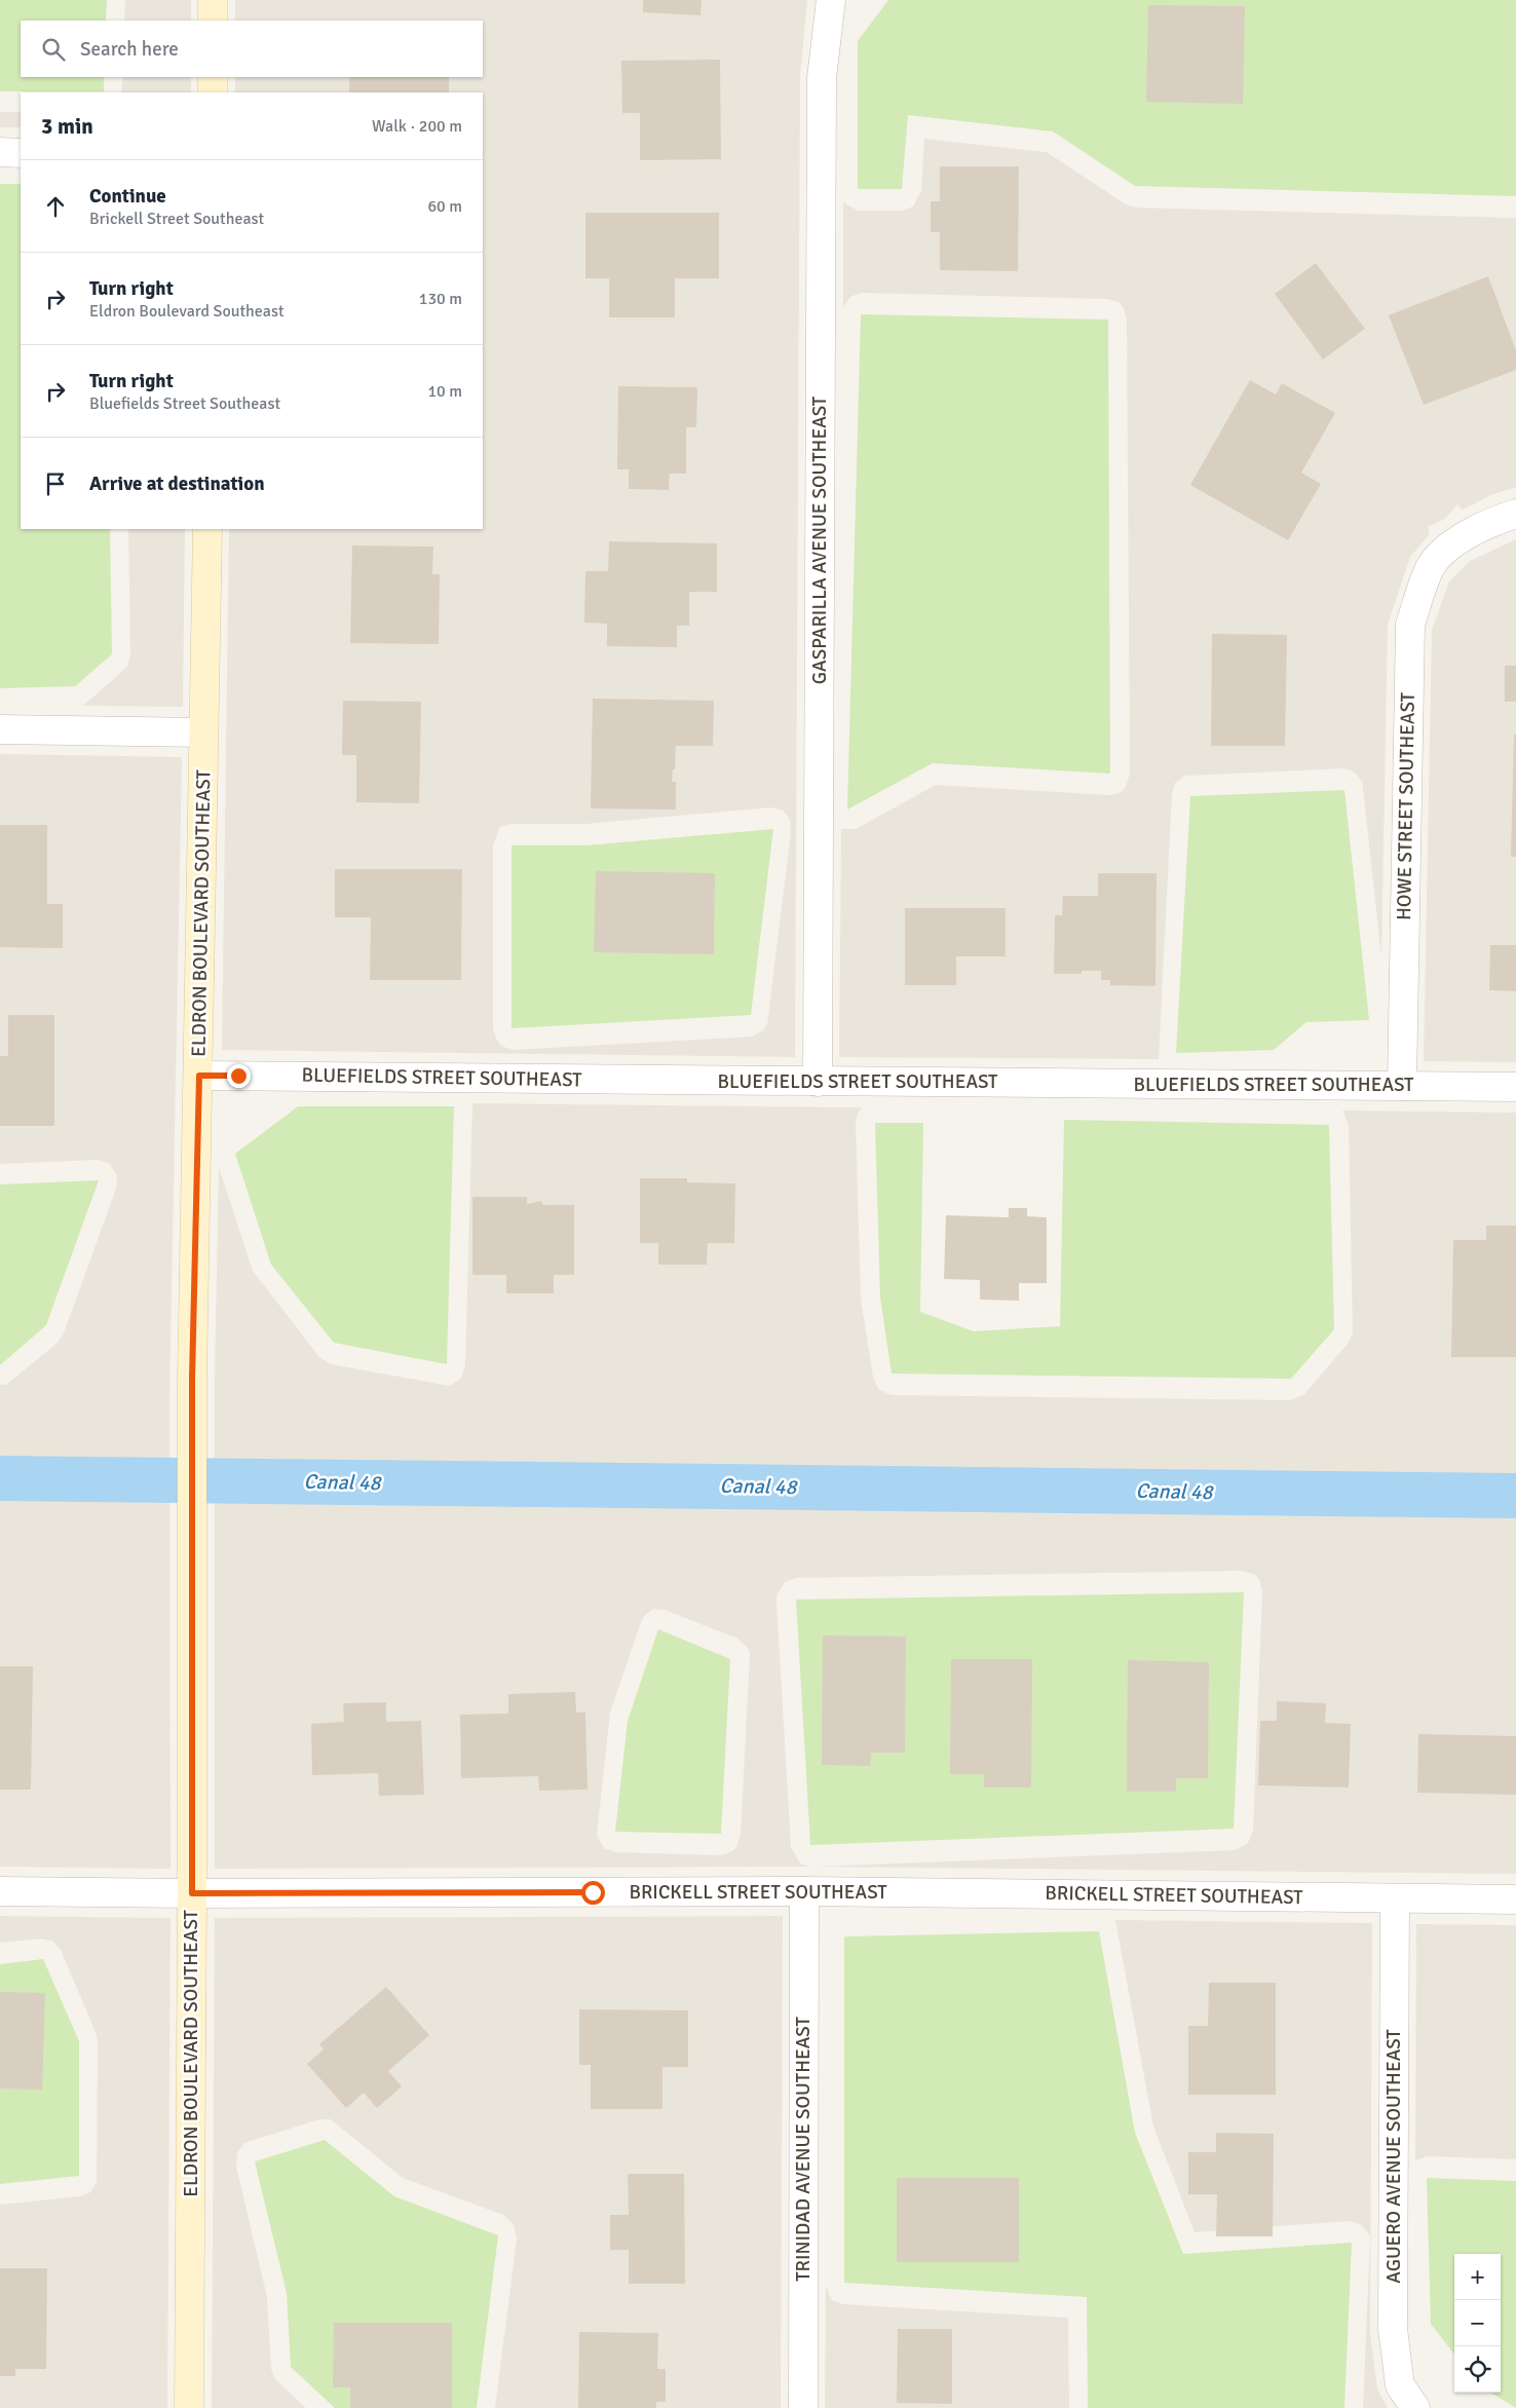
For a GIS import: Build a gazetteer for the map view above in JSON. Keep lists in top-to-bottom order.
{
  "streets": {
    "street": [
      "GASPARILLA AVENUE SOUTHEAST",
      "HOWE STREET SOUTHEAST",
      "ELDRON BOULEVARD SOUTHEAST",
      "BLUEFIELDS STREET SOUTHEAST",
      "BRICKELL STREET SOUTHEAST",
      "TRINIDAD AVENUE SOUTHEAST",
      "AGUERO AVENUE SOUTHEAST"
    ]
  },
  "crossings": [
    ["GASPARILLA AVENUE SOUTHEAST", "BLUEFIELDS STREET SOUTHEAST"],
    ["HOWE STREET SOUTHEAST", "BLUEFIELDS STREET SOUTHEAST"],
    ["ELDRON BOULEVARD SOUTHEAST", "BLUEFIELDS STREET SOUTHEAST"],
    ["ELDRON BOULEVARD SOUTHEAST", "BRICKELL STREET SOUTHEAST"],
    ["BRICKELL STREET SOUTHEAST", "TRINIDAD AVENUE SOUTHEAST"],
    ["BRICKELL STREET SOUTHEAST", "AGUERO AVENUE SOUTHEAST"]
  ],
  "water": ["Canal 48"],
  "page": {
    "search": "Search here",
    "heading": ["3 min", "Walk · 200 m"],
    "list": [
      ["Continue", "Brickell Street Southeast", "60 m"],
      ["Turn right", "Eldron Boulevard Southeast", "130 m"],
      ["Turn right", "Bluefields Street Southeast", "10 m"],
      "Arrive at destination"
    ],
    "map_buttons": ["+", "−"]
  }
}
